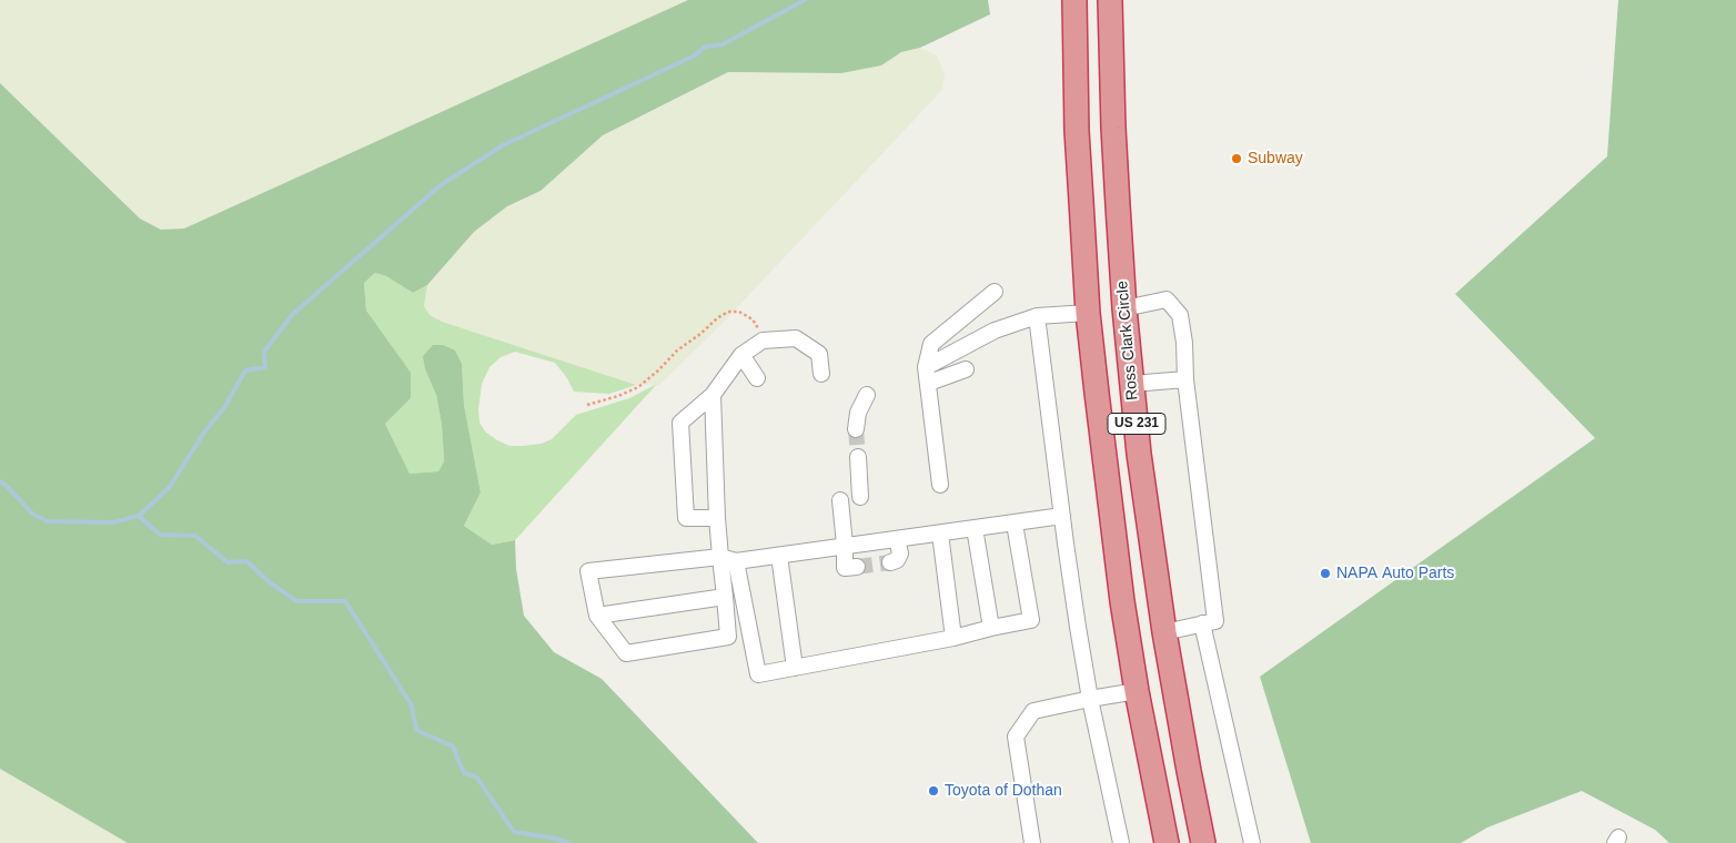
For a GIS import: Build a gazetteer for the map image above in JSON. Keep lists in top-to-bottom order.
{
  "streets": {
    "highway": ["Ross Clark Circle", "US 231"]
  },
  "places": ["Subway", "NAPA Auto Parts", "Toyota of Dothan"]
}
